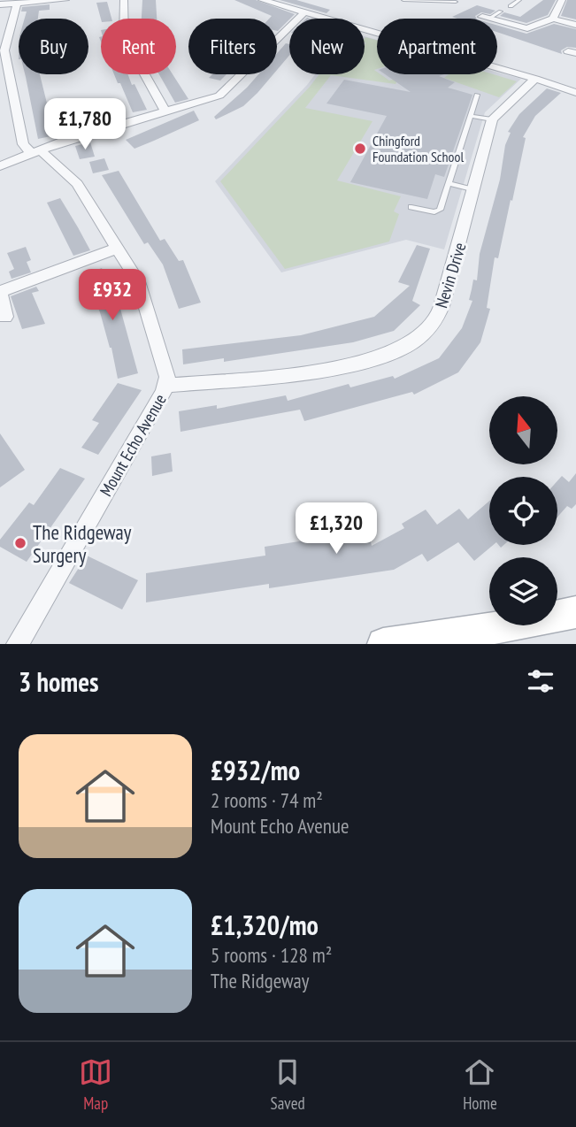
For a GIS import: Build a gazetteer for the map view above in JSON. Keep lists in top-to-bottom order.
{
  "streets": {
    "street": ["Nevin Drive", "Mount Echo Avenue"]
  },
  "crossings": [
    ["Nevin Drive", "Mount Echo Avenue"]
  ],
  "places": ["Chingford Foundation School", "The Ridgeway Surgery"],
  "north": "top",
  "page": {
    "chip": [
      "Buy",
      "Rent",
      "Filters",
      "New",
      "Apartment"
    ],
    "price": ["£1,780", "£932", "£1,320"],
    "heading": "3 homes",
    "list": [
      {
        "name": "£932/mo",
        "note": "2 rooms · 74 m² · Mount Echo Avenue"
      },
      {
        "name": "£1,320/mo",
        "note": "5 rooms · 128 m² · The Ridgeway"
      }
    ],
    "tabs": ["Map", "Saved", "Home"]
  }
}
